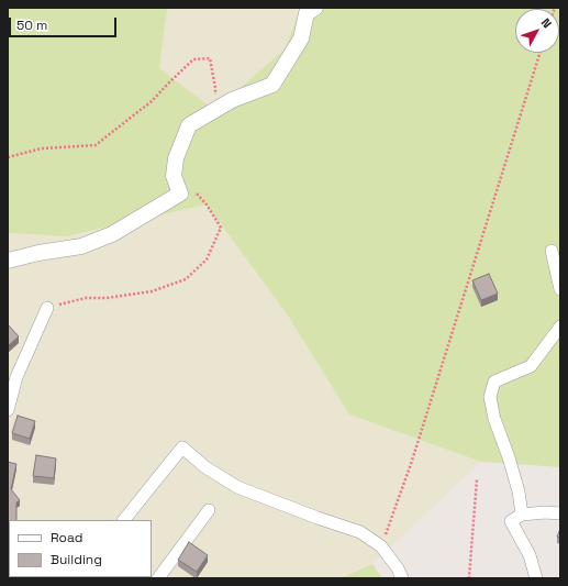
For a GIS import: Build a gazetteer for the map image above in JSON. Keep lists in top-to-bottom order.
{
  "legend": ["Road", "Building"],
  "scale_bar": "50 m",
  "north": "top right"
}
